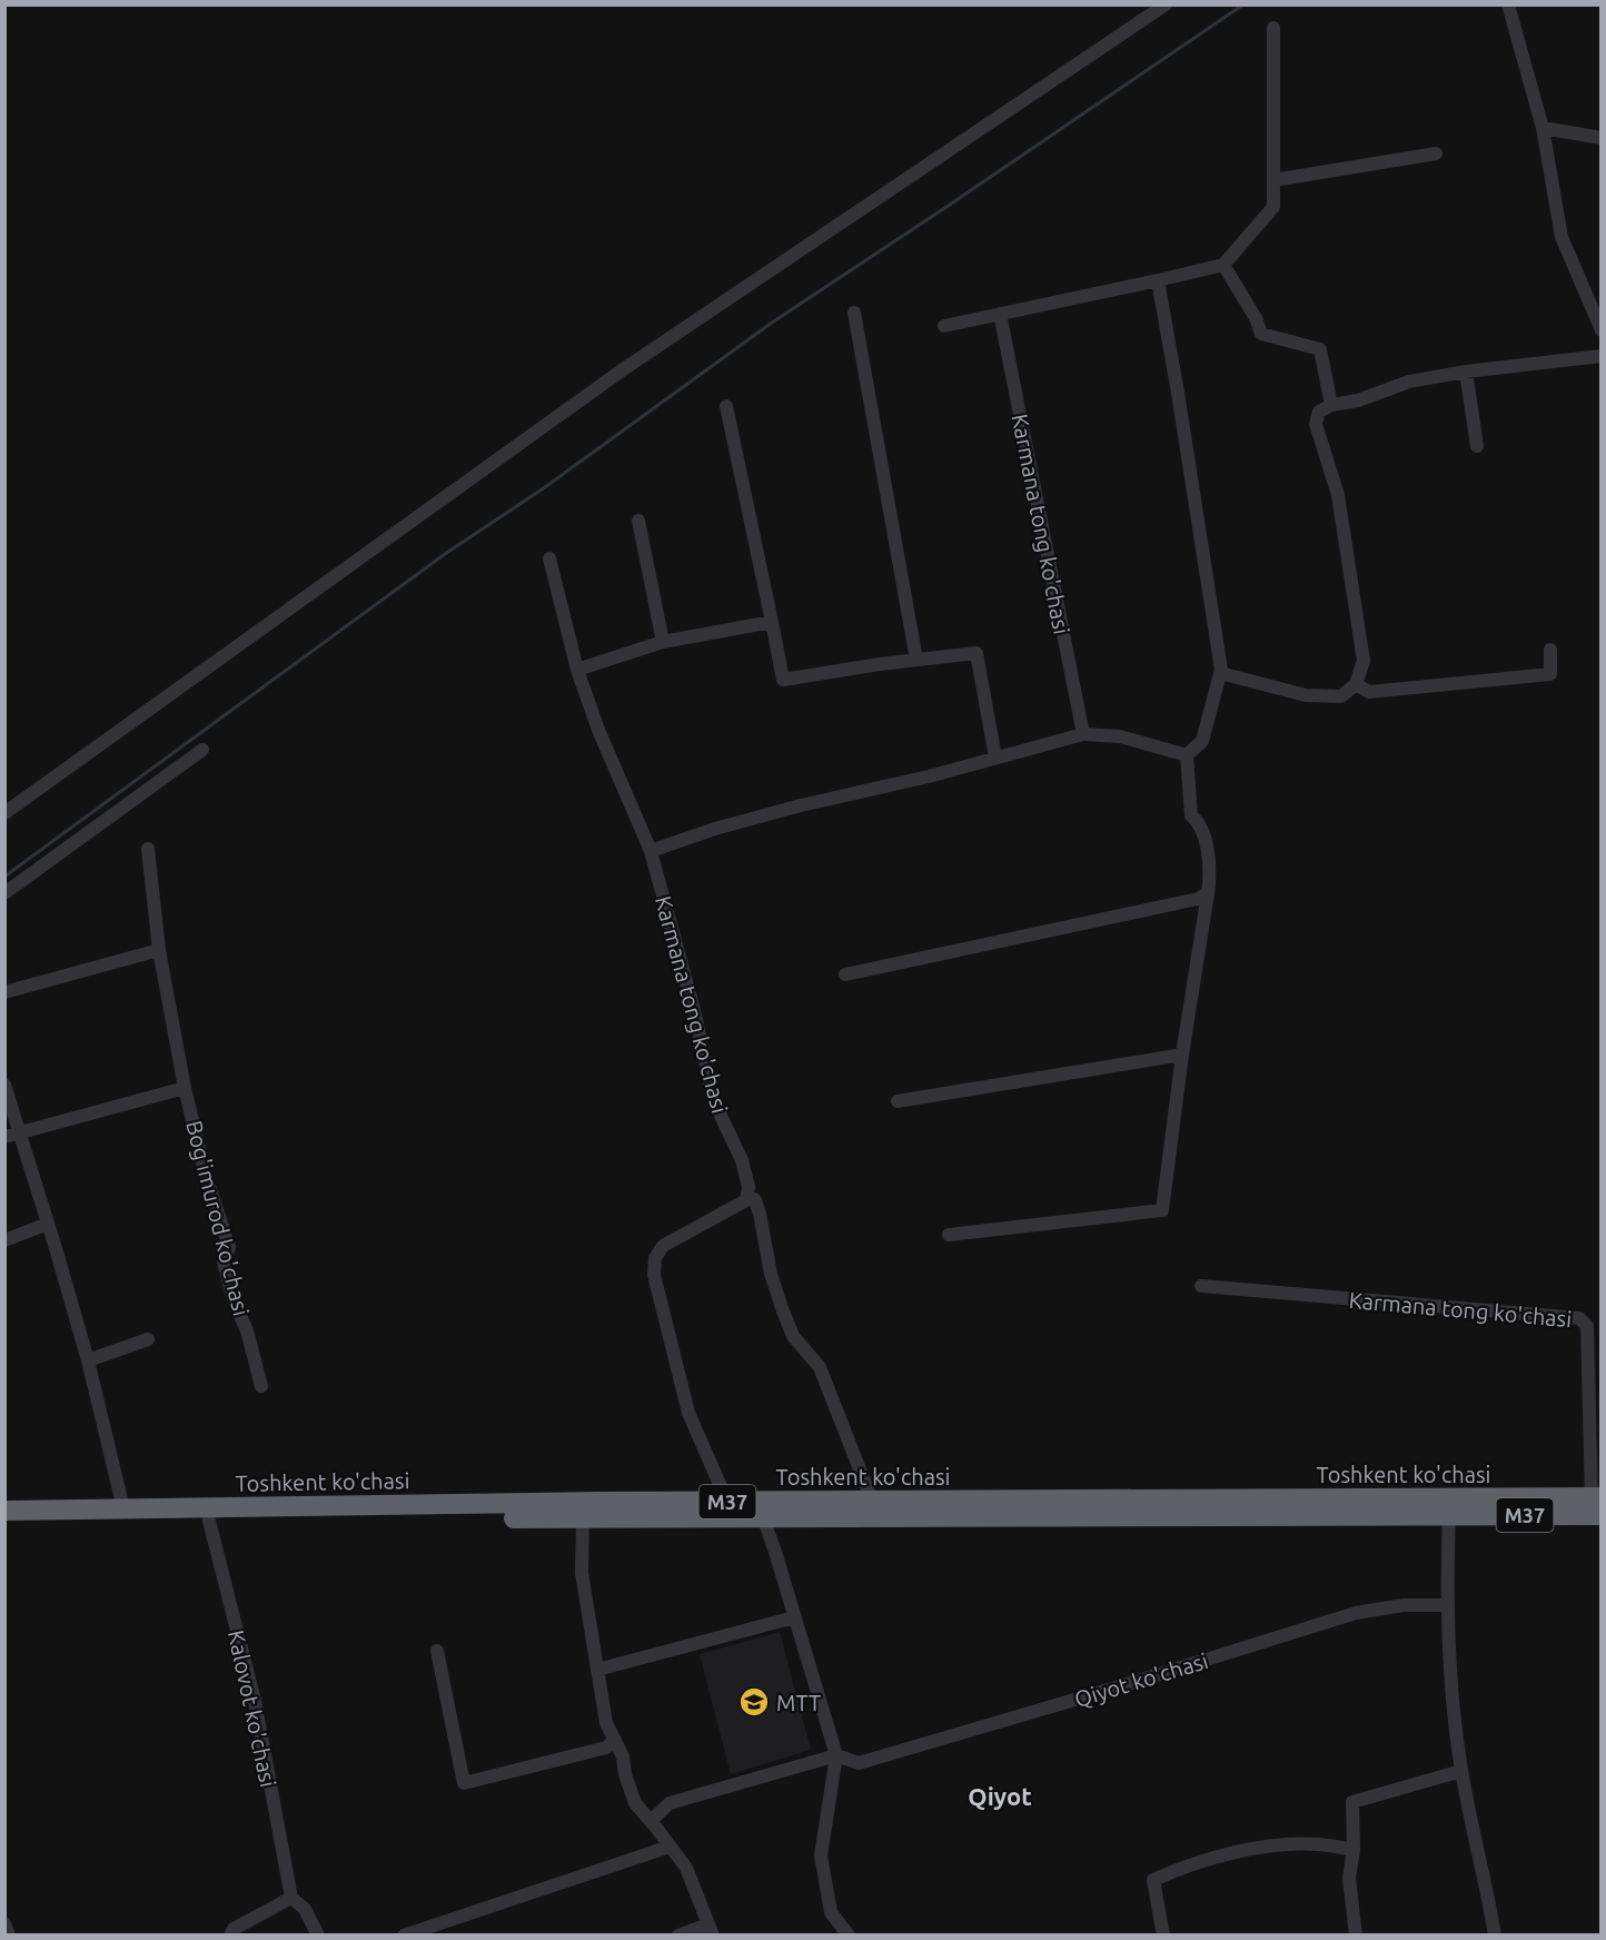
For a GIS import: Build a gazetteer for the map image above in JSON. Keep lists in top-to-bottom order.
{
  "streets": {
    "highway": ["Toshkent ko'chasi", "M37"],
    "street": [
      "Karmana tong ko'chasi",
      "Bog'imurod ko'chasi",
      "Qiyot ko'chasi",
      "Kalovot ko'chasi"
    ]
  },
  "crossings": [
    ["Karmana tong ko'chasi", "Toshkent ko'chasi"],
    ["Toshkent ko'chasi", "Kalovot ko'chasi"]
  ],
  "districts": ["Qiyot"],
  "places": {
    "school or university": ["MTT"]
  }
}
